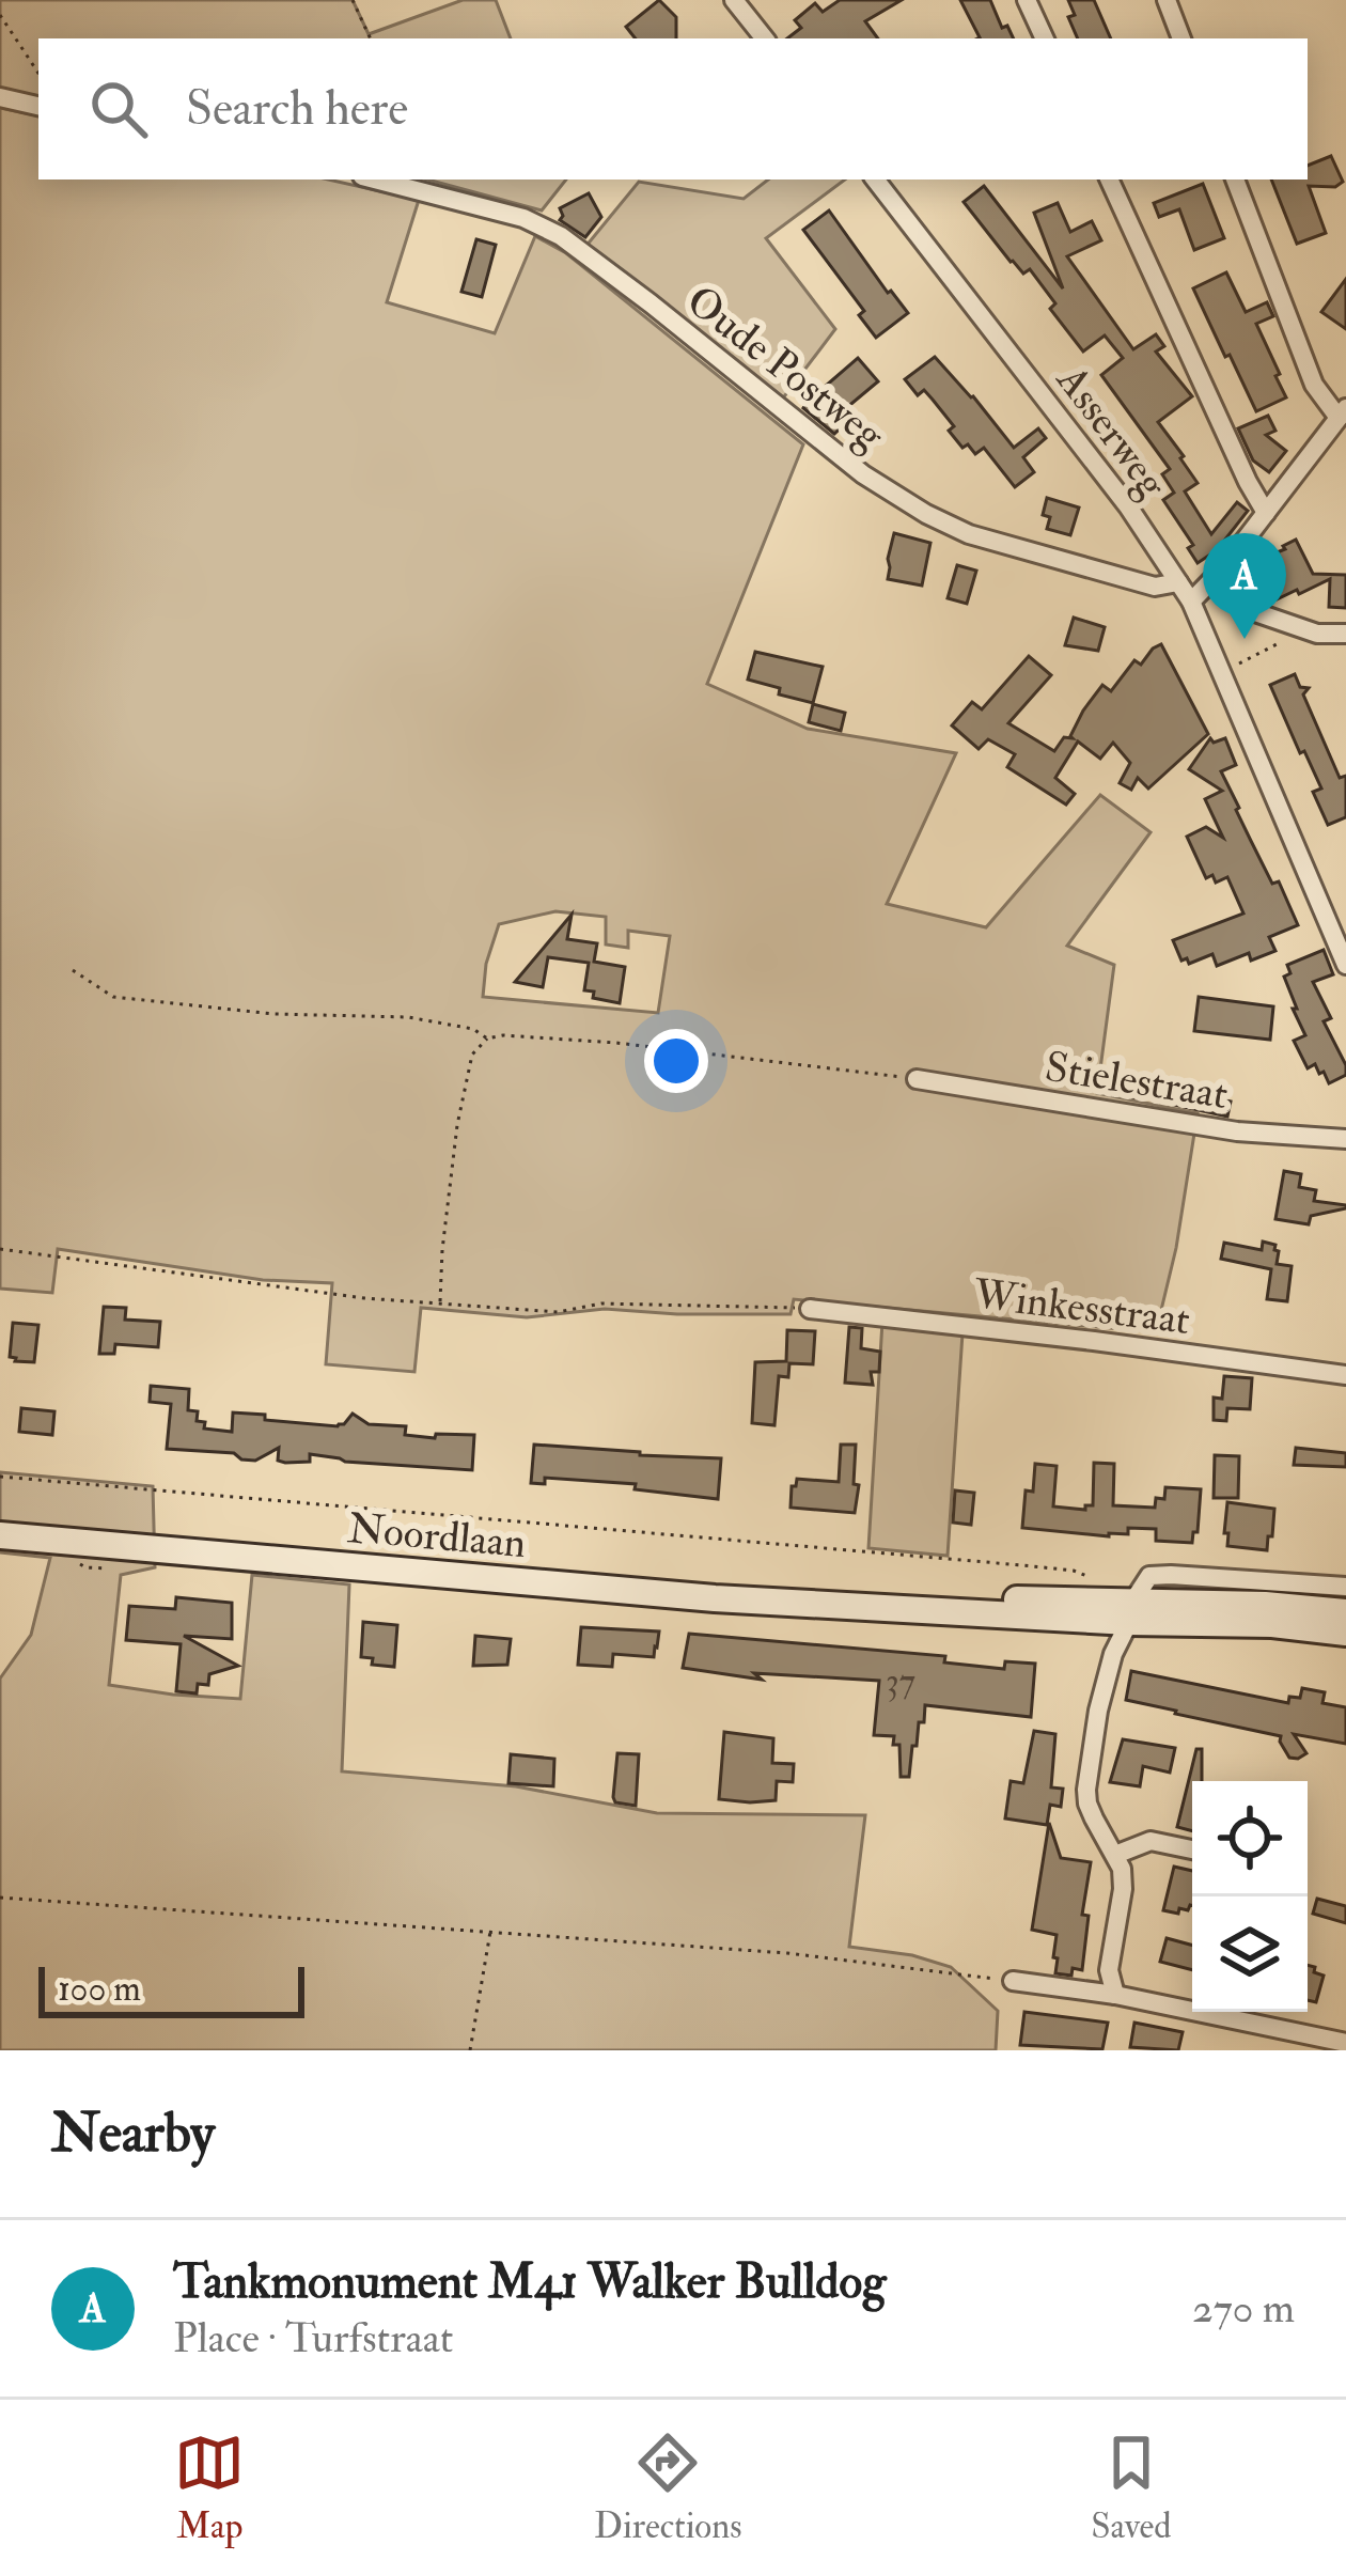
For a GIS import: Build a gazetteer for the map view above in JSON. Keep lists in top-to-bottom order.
{
  "streets": {
    "main road": ["Noordlaan"],
    "street": [
      "Oude Postweg",
      "Asserweg",
      "Stielestraat",
      "Winkesstraat"
    ]
  },
  "crossings": [
    ["Oude Postweg", "Asserweg"]
  ],
  "house_numbers": ["37"],
  "scale_bar": "100 m",
  "page": {
    "search": "Search here",
    "pins": "A",
    "scale": "100 m",
    "heading": "Nearby",
    "list": [
      {
        "mark": "A",
        "name": "Tankmonument M41 Walker Bulldog",
        "note": "Place · Turfstraat",
        "value": "270 m"
      }
    ],
    "nav": ["Map", "Directions", "Saved"]
  }
}
